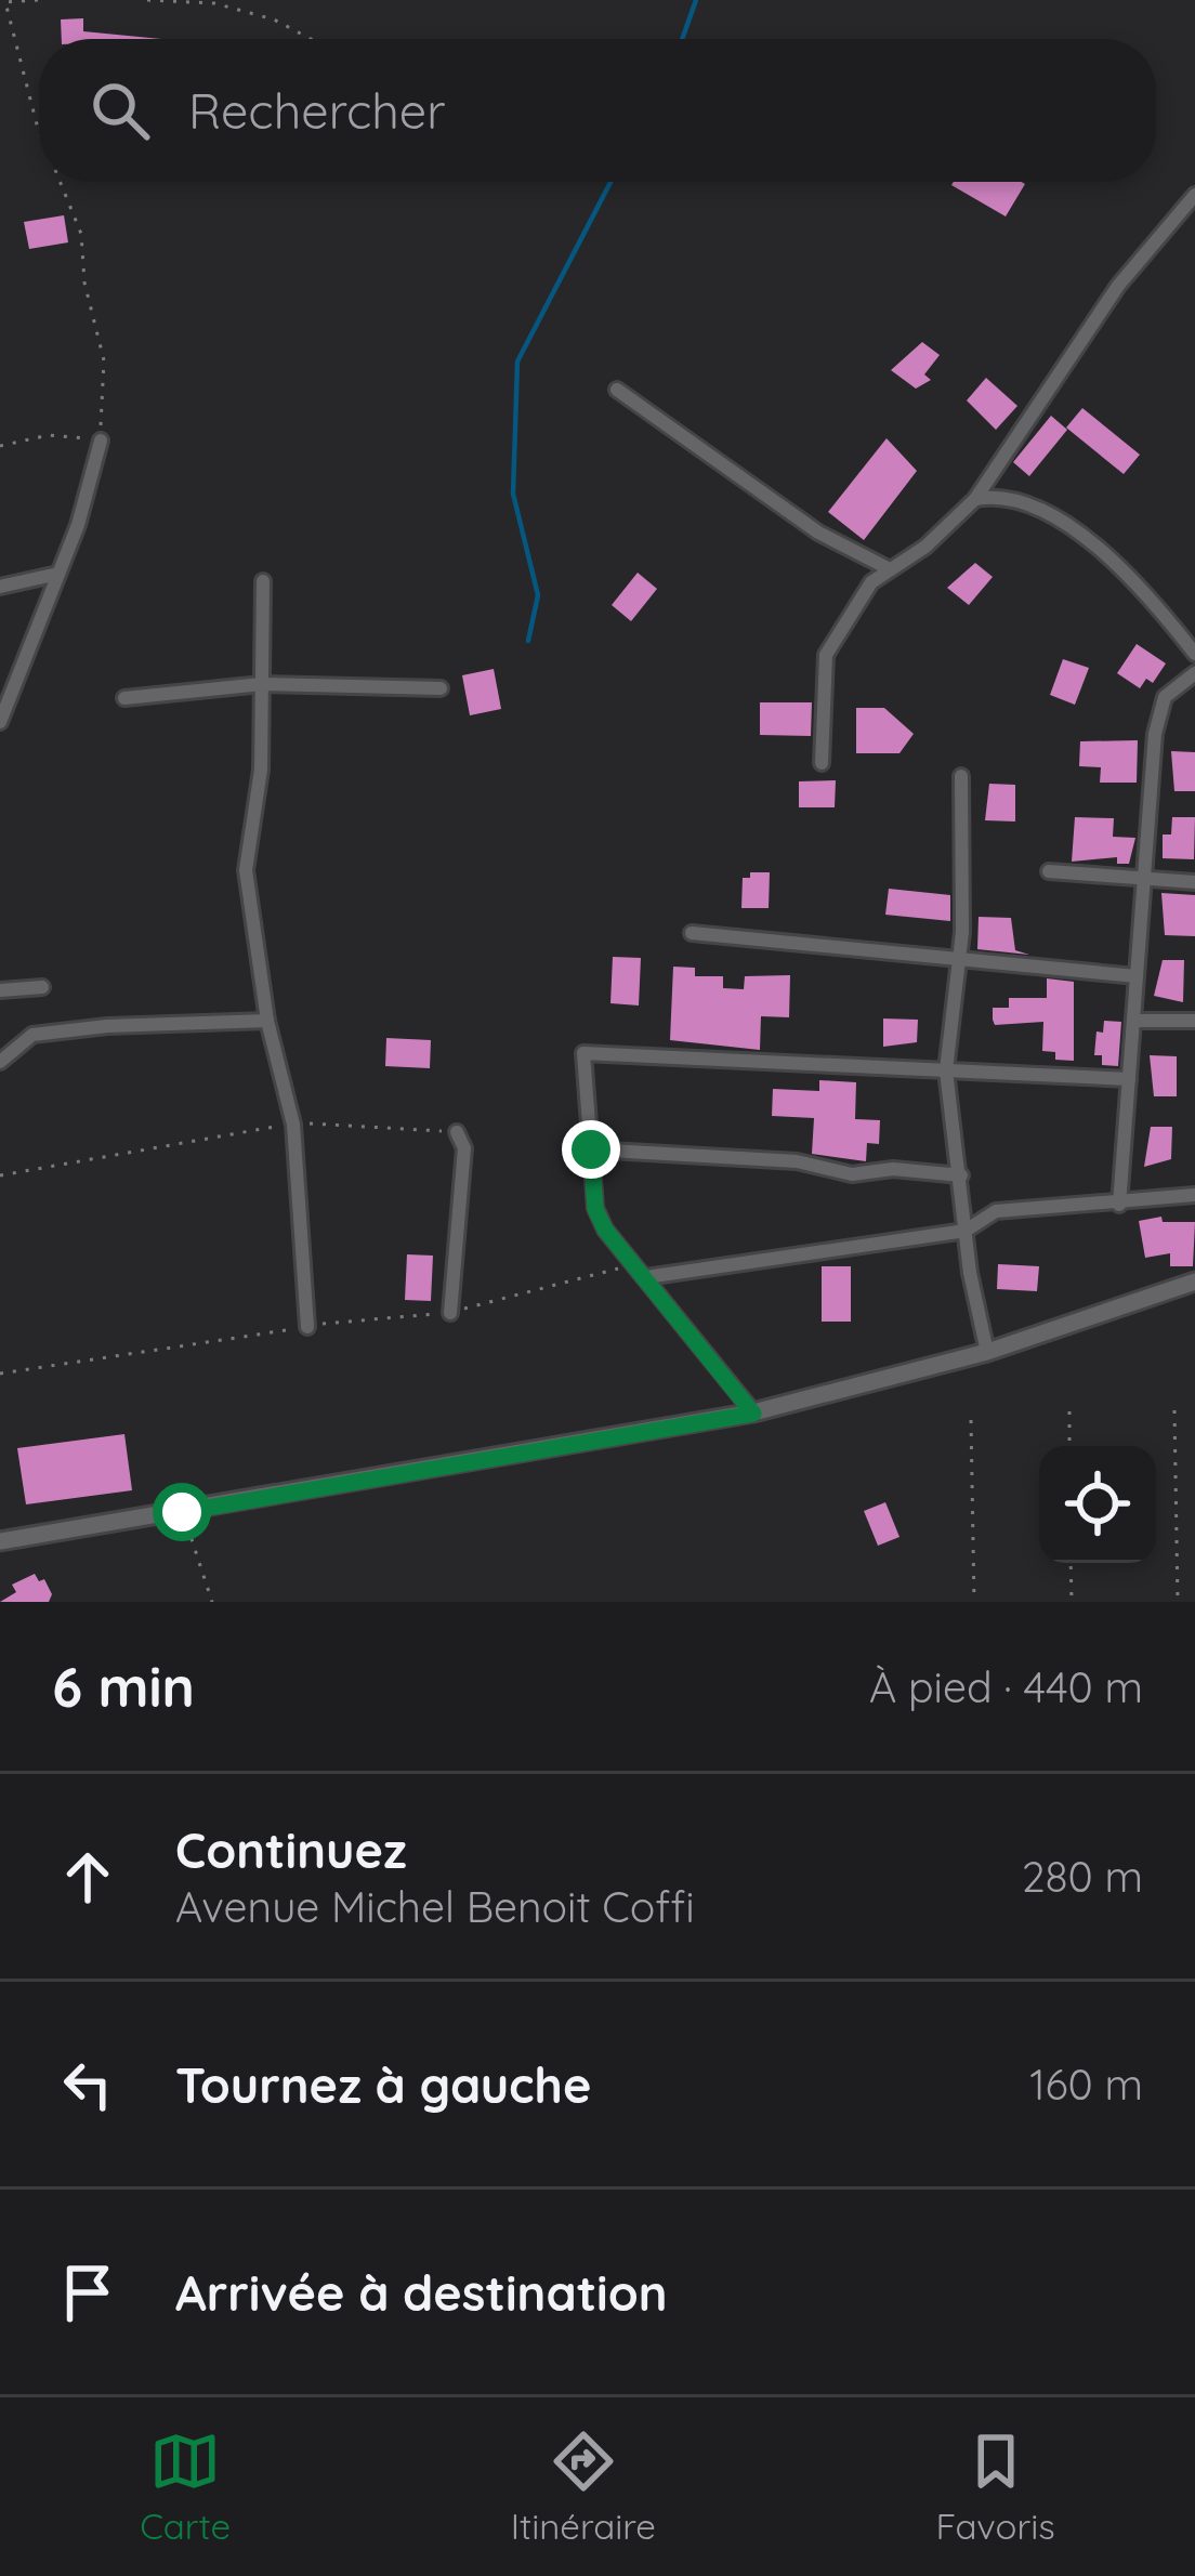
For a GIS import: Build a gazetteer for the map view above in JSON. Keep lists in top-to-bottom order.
{
  "page": {
    "search": "Rechercher",
    "heading": ["6 min", "À pied · 440 m"],
    "list": [
      ["Continuez", "Avenue Michel Benoit Coffi", "280 m"],
      ["Tournez à gauche", "160 m"],
      "Arrivée à destination"
    ],
    "nav": ["Carte", "Itinéraire", "Favoris"]
  }
}
